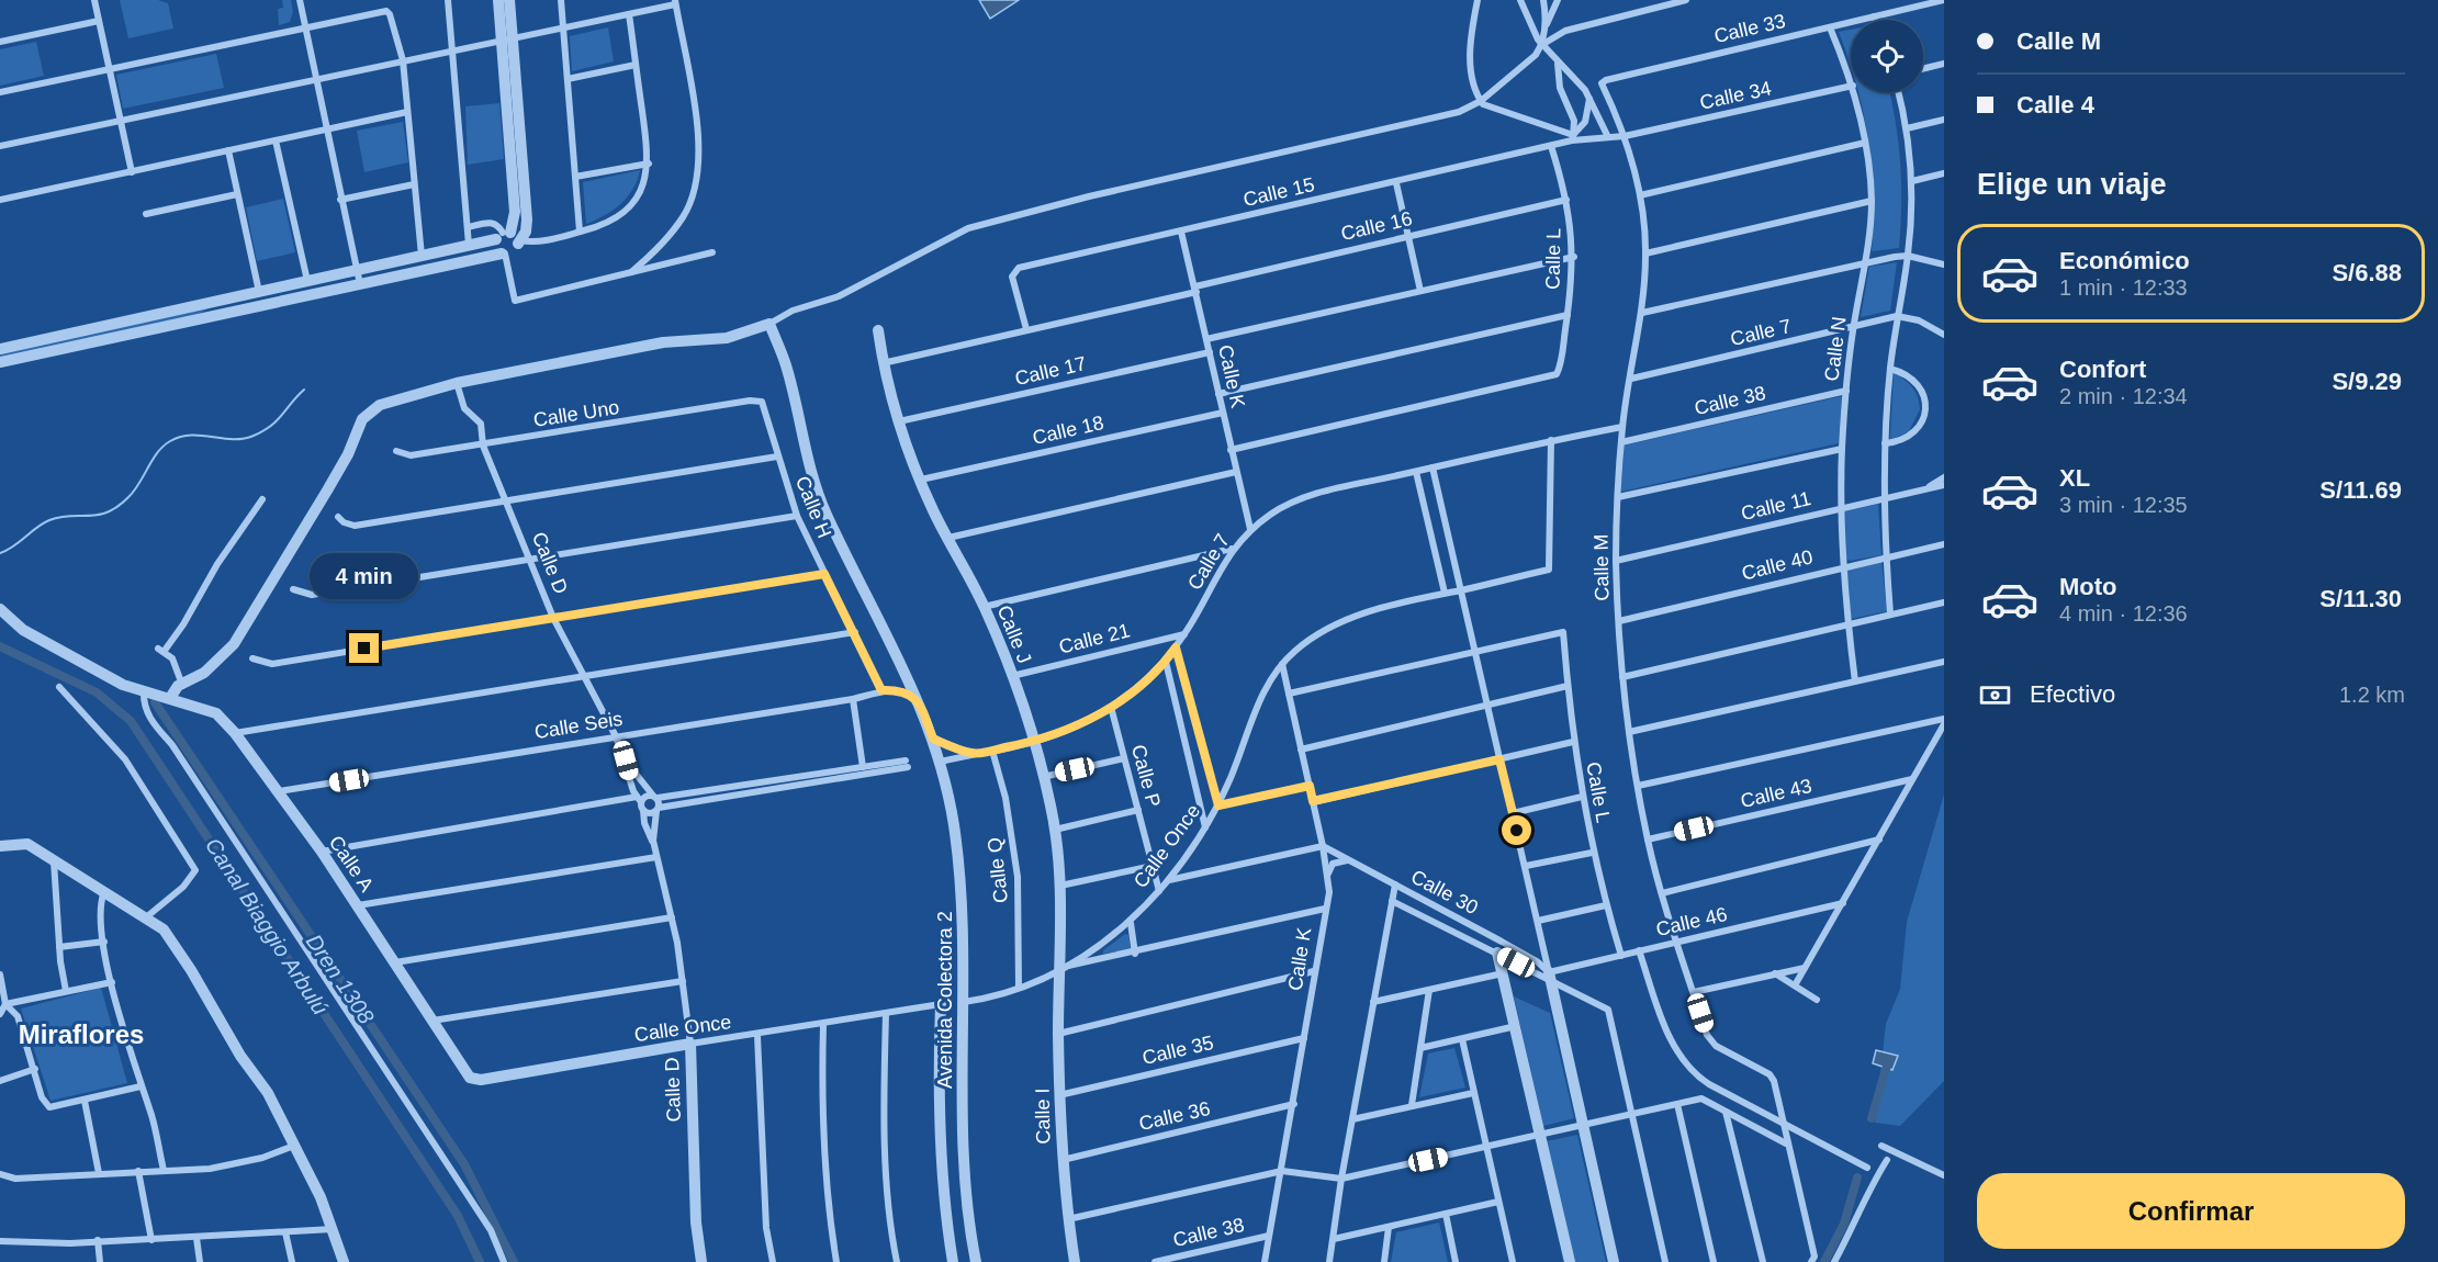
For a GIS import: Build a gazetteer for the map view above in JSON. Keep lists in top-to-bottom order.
{
  "streets": {
    "street": [
      "Calle 33",
      "Calle 34",
      "Calle 15",
      "Calle 16",
      "Calle L",
      "Calle 7",
      "Calle N",
      "Calle 17",
      "Calle K",
      "Calle 38",
      "Calle Uno",
      "Calle 18",
      "Calle 11",
      "Calle H",
      "Calle D",
      "Calle 40",
      "Calle M",
      "Calle J",
      "Calle 21",
      "Calle Seis",
      "Calle P",
      "Calle 43",
      "Calle Once",
      "Calle A",
      "Calle Q",
      "Calle 30",
      "Calle 46",
      "Avenida Colectora 2",
      "Calle 35",
      "Calle I",
      "Calle 36"
    ]
  },
  "crossings": [
    ["Calle 33", "Calle N"],
    ["Calle 33", "Calle M"],
    ["Calle 34", "Calle 15"],
    ["Calle 34", "Calle M"],
    ["Calle 15", "Calle 16"],
    ["Calle 15", "Calle L"],
    ["Calle 15", "Calle K"],
    ["Calle 16", "Calle L"],
    ["Calle 16", "Calle K"],
    ["Calle 16", "Calle J"],
    ["Calle L", "Calle K"],
    ["Calle L", "Calle 46"],
    ["Calle 7", "Calle N"],
    ["Calle 7", "Calle K"],
    ["Calle 7", "Calle M"],
    ["Calle 7", "Calle J"],
    ["Calle 7", "Calle 21"],
    ["Calle 7", "Calle P"],
    ["Calle 7", "Calle Once"],
    ["Calle 7", "Calle Q"],
    ["Calle 7", "Avenida Colectora 2"],
    ["Calle N", "Calle 38"],
    ["Calle N", "Calle 11"],
    ["Calle N", "Calle 40"],
    ["Calle 17", "Calle K"],
    ["Calle 17", "Calle J"],
    ["Calle K", "Calle 38"],
    ["Calle K", "Calle 18"],
    ["Calle K", "Calle Once"],
    ["Calle K", "Calle 30"],
    ["Calle K", "Calle 35"],
    ["Calle K", "Calle 36"],
    ["Calle 38", "Calle M"],
    ["Calle Uno", "Calle H"],
    ["Calle Uno", "Calle D"],
    ["Calle 18", "Calle J"],
    ["Calle 11", "Calle M"],
    ["Calle H", "Calle Seis"],
    ["Calle D", "Calle Seis"],
    ["Calle D", "Calle Once"],
    ["Calle 40", "Calle M"],
    ["Calle M", "Calle 43"],
    ["Calle M", "Calle 46"],
    ["Calle J", "Calle 21"],
    ["Calle J", "Calle Once"],
    ["Calle J", "Calle I"],
    ["Calle Seis", "Calle A"],
    ["Calle P", "Calle Once"],
    ["Calle Once", "Calle A"],
    ["Calle Once", "Calle Q"],
    ["Calle Once", "Avenida Colectora 2"],
    ["Calle Once", "Calle I"],
    ["Calle 30", "Calle 46"],
    ["Calle 35", "Calle I"],
    ["Calle I", "Calle 36"]
  ],
  "districts": ["Miraflores"],
  "water": ["Canal Biaggio Arbulú", "Dren 1308"],
  "page": {
    "banner": ["Calle M", "Calle 4"],
    "heading": "Elige un viaje",
    "list": [
      {
        "name": "Económico",
        "note": "1 min · 12:33",
        "value": "S/6.88"
      },
      {
        "name": "Confort",
        "note": "2 min · 12:34",
        "value": "S/9.29"
      },
      {
        "name": "XL",
        "note": "3 min · 12:35",
        "value": "S/11.69"
      },
      {
        "name": "Moto",
        "note": "4 min · 12:36",
        "value": "S/11.30"
      }
    ],
    "bubble": "4 min",
    "pay": ["Efectivo", "1.2 km"],
    "buttons": "Confirmar"
  }
}
